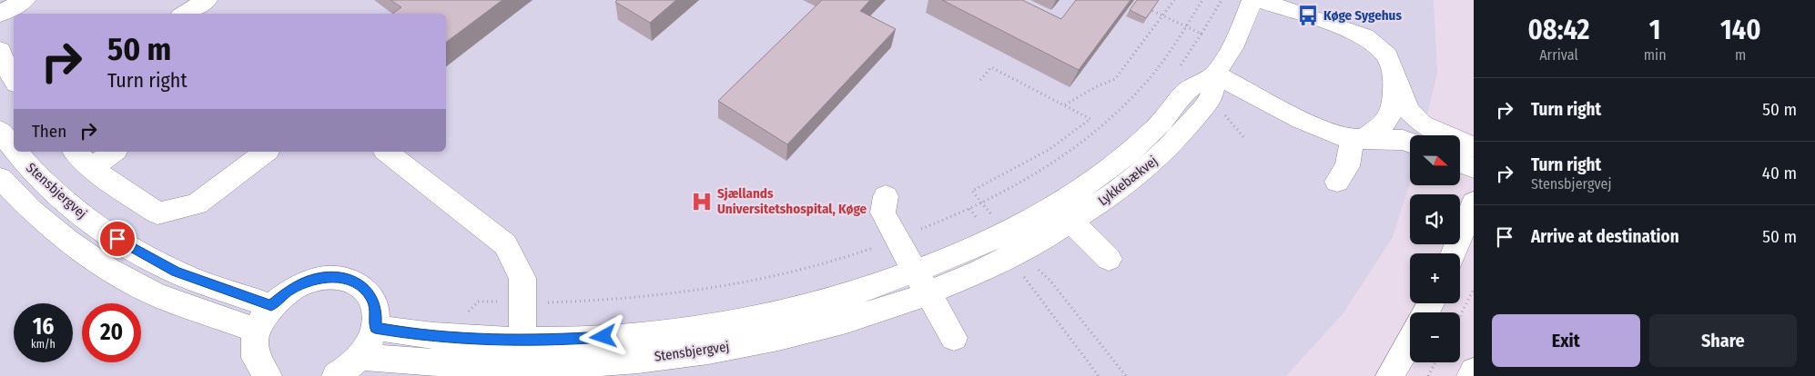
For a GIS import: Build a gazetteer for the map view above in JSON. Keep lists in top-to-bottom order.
{
  "streets": {
    "street": ["Lykkebækvej", "Stensbjergvej"]
  },
  "crossings": [
    ["Lykkebækvej", "Stensbjergvej"]
  ],
  "places": {
    "bus stop": ["Køge Sygehus"],
    "hospital": ["Sjællands Universitetshospital, Køge"]
  },
  "north": "right",
  "page": {
    "eta": [
      "08:42",
      "Arrival",
      "1",
      "min",
      "140",
      "m"
    ],
    "turn": ["50 m", "Turn right"],
    "list": [
      {
        "name": "Turn right",
        "value": "50 m"
      },
      {
        "name": "Turn right",
        "note": "Stensbjergvej",
        "value": "40 m"
      },
      {
        "name": "Arrive at destination",
        "value": "50 m"
      }
    ],
    "then": "Then",
    "map_buttons": ["+", "−"],
    "speed": "16 km/h",
    "limit": "20",
    "buttons": ["Exit", "Share"]
  }
}
